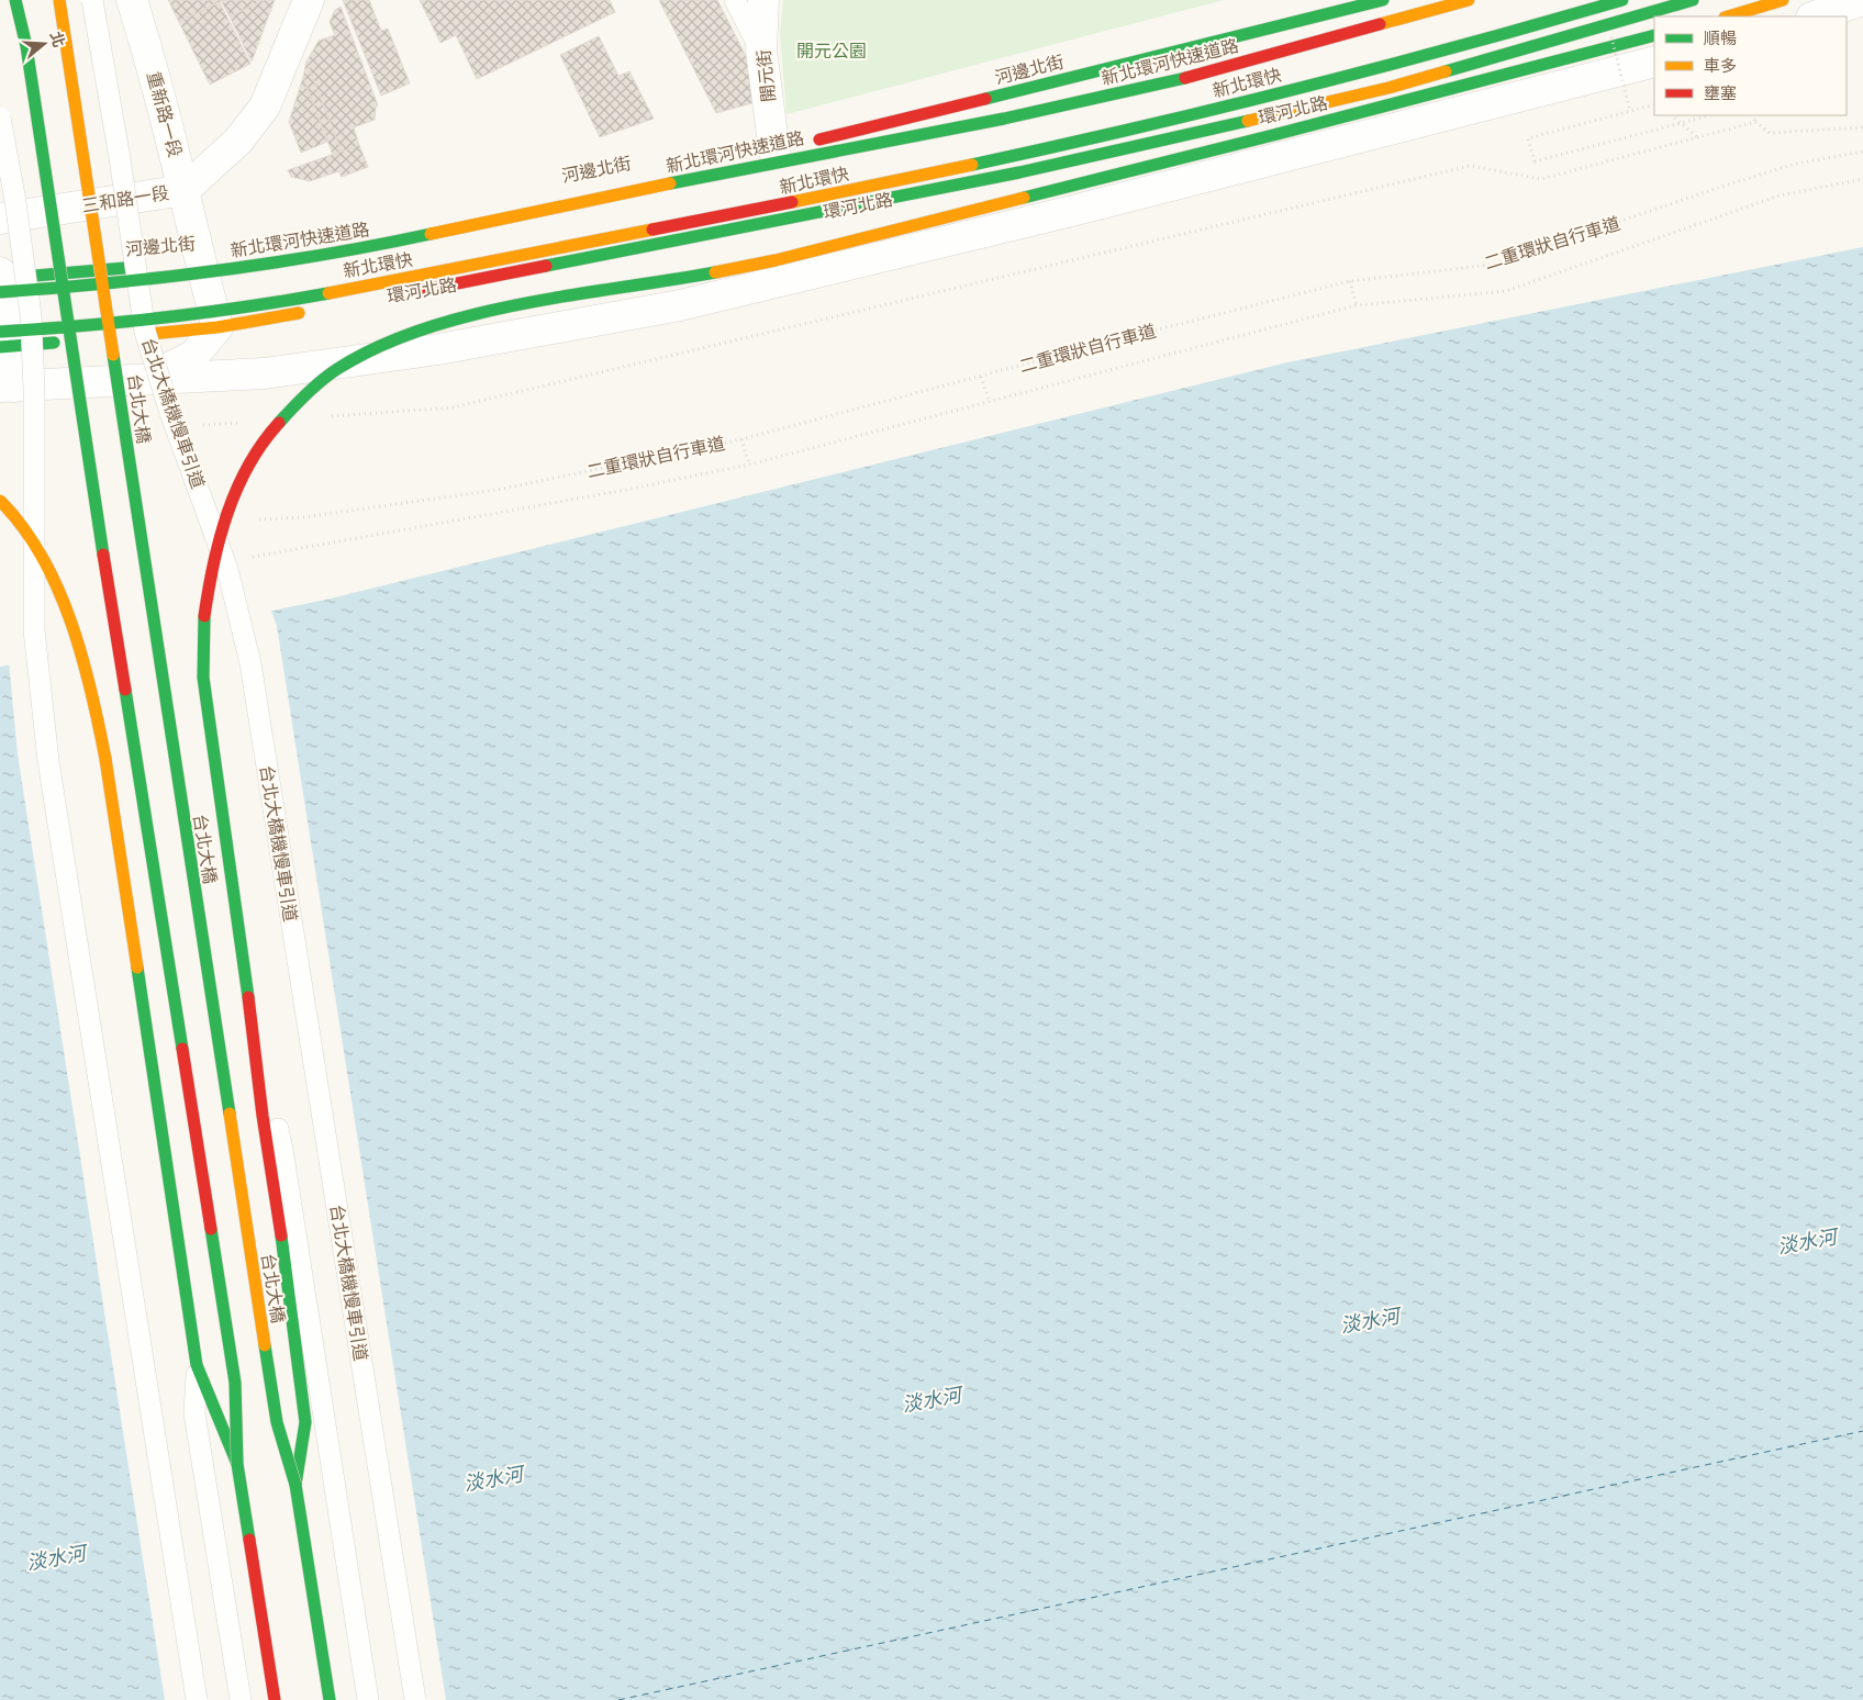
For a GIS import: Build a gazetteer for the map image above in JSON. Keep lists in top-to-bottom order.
{
  "streets": {
    "main road": [
      "新北環河快速道路",
      "河邊北街",
      "新北環快",
      "環河北路",
      "台北大橋"
    ],
    "street": ["開元街", "重新路一段", "三和路一段"],
    "lane": ["台北大橋機慢車引道"],
    "path": ["二重環狀自行車道"]
  },
  "crossings": [
    ["新北環河快速道路", "河邊北街"],
    ["河邊北街", "開元街"],
    ["河邊北街", "重新路一段"],
    ["重新路一段", "三和路一段"]
  ],
  "water": ["淡水河"],
  "parks": ["開元公園"],
  "legend": ["順暢", "車多", "壅塞"],
  "north": "right"
}
